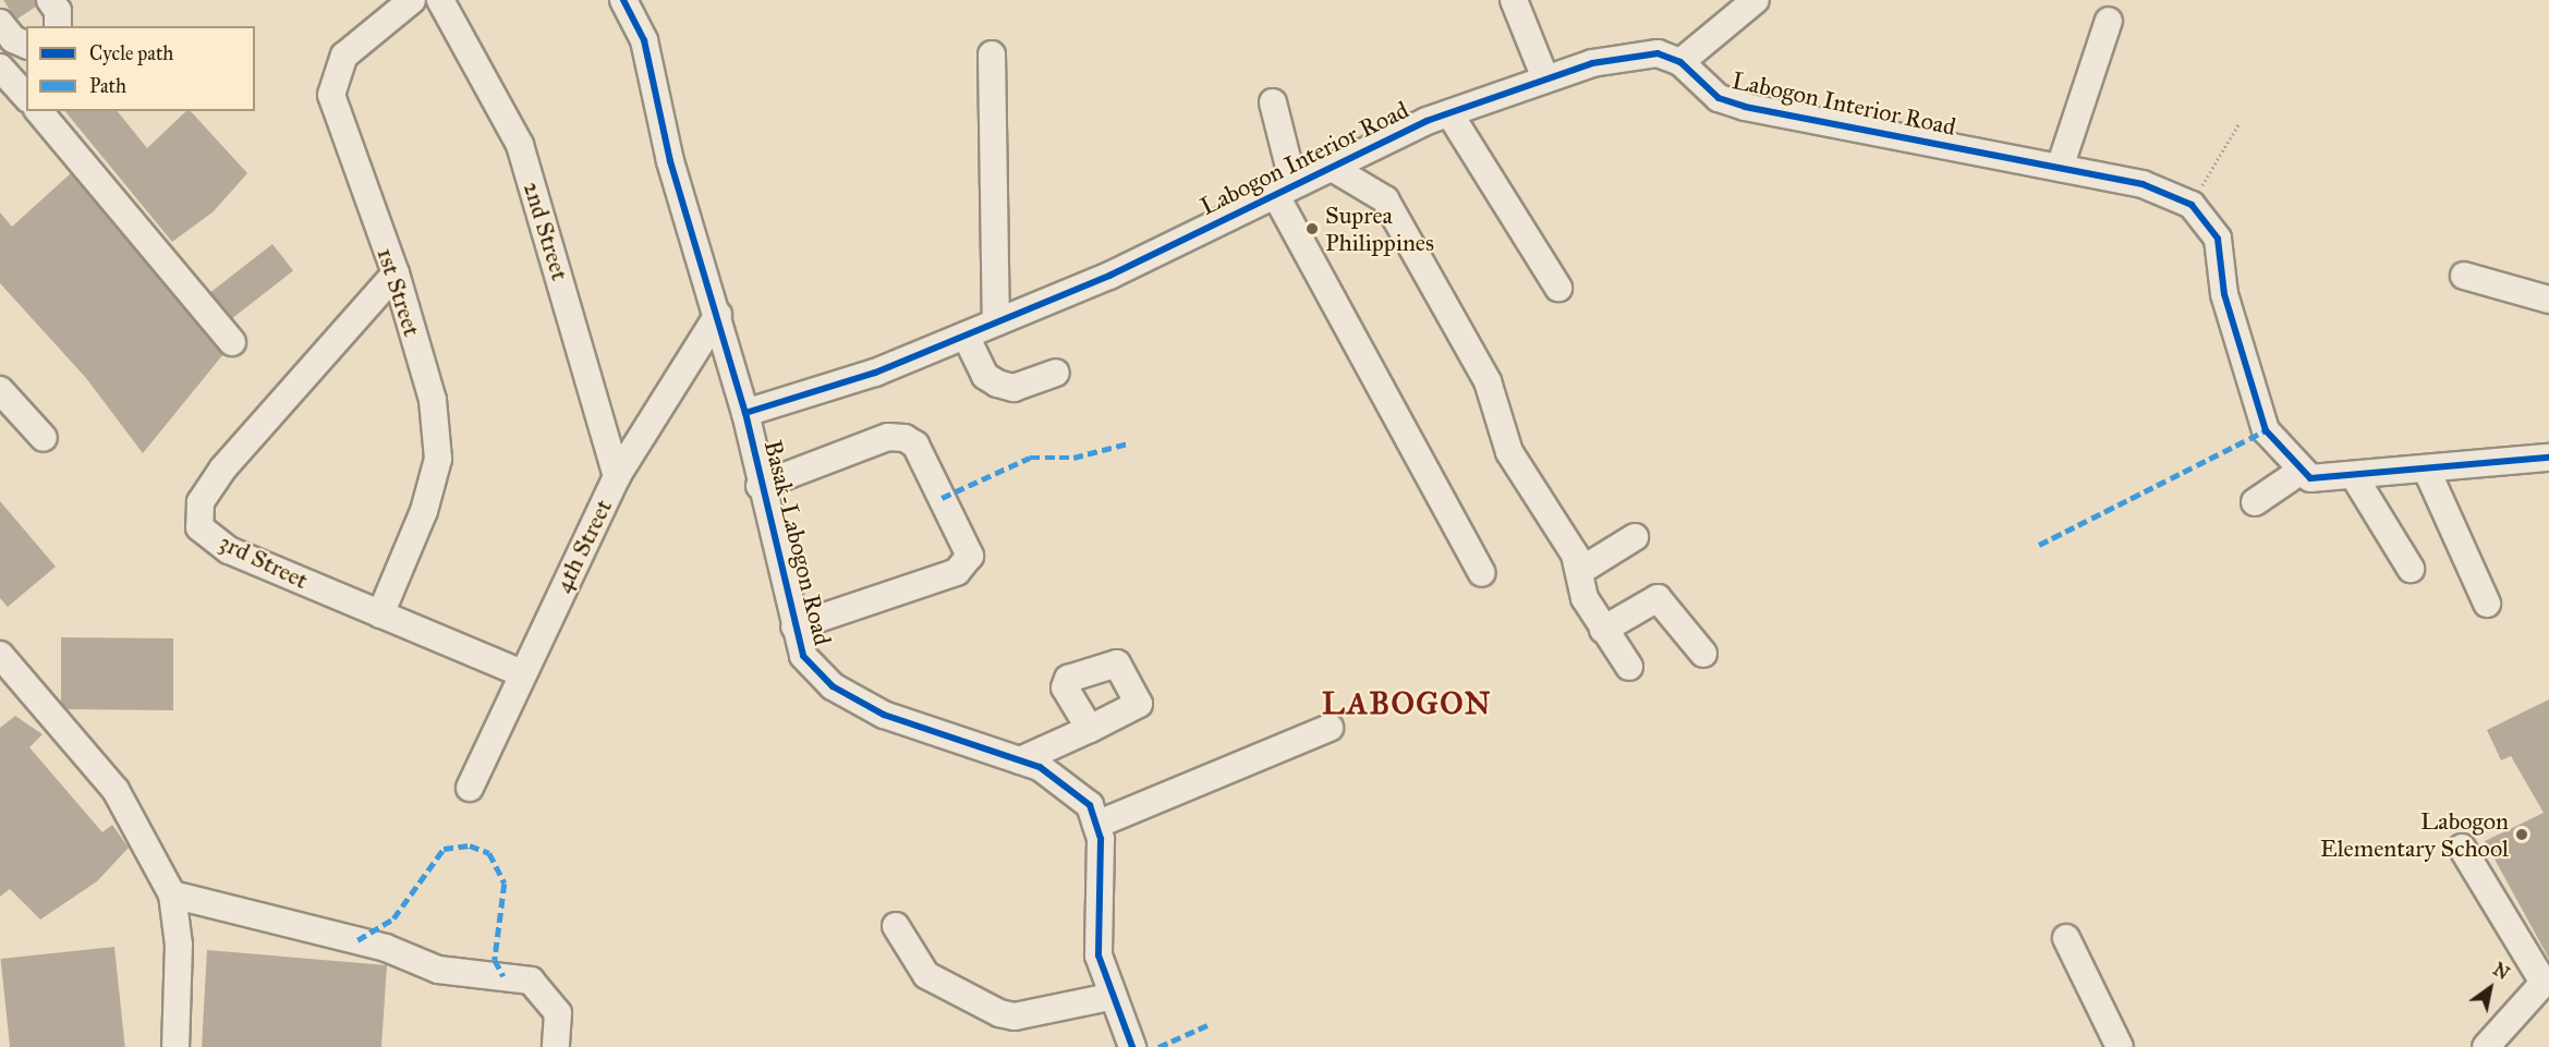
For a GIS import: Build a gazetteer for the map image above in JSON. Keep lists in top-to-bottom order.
{
  "streets": {
    "street": [
      "Labogon Interior Road",
      "2nd Street",
      "1st Street",
      "Basak-Labogon Road",
      "4th Street",
      "3rd Street"
    ]
  },
  "crossings": [
    ["Labogon Interior Road", "Basak-Labogon Road"],
    ["2nd Street", "4th Street"],
    ["1st Street", "3rd Street"],
    ["Basak-Labogon Road", "4th Street"],
    ["4th Street", "3rd Street"]
  ],
  "districts": ["LABOGON"],
  "places": ["Suprea Philippines", "Labogon Elementary School"],
  "legend": ["Cycle path", "Path"],
  "north": "top right"
}
